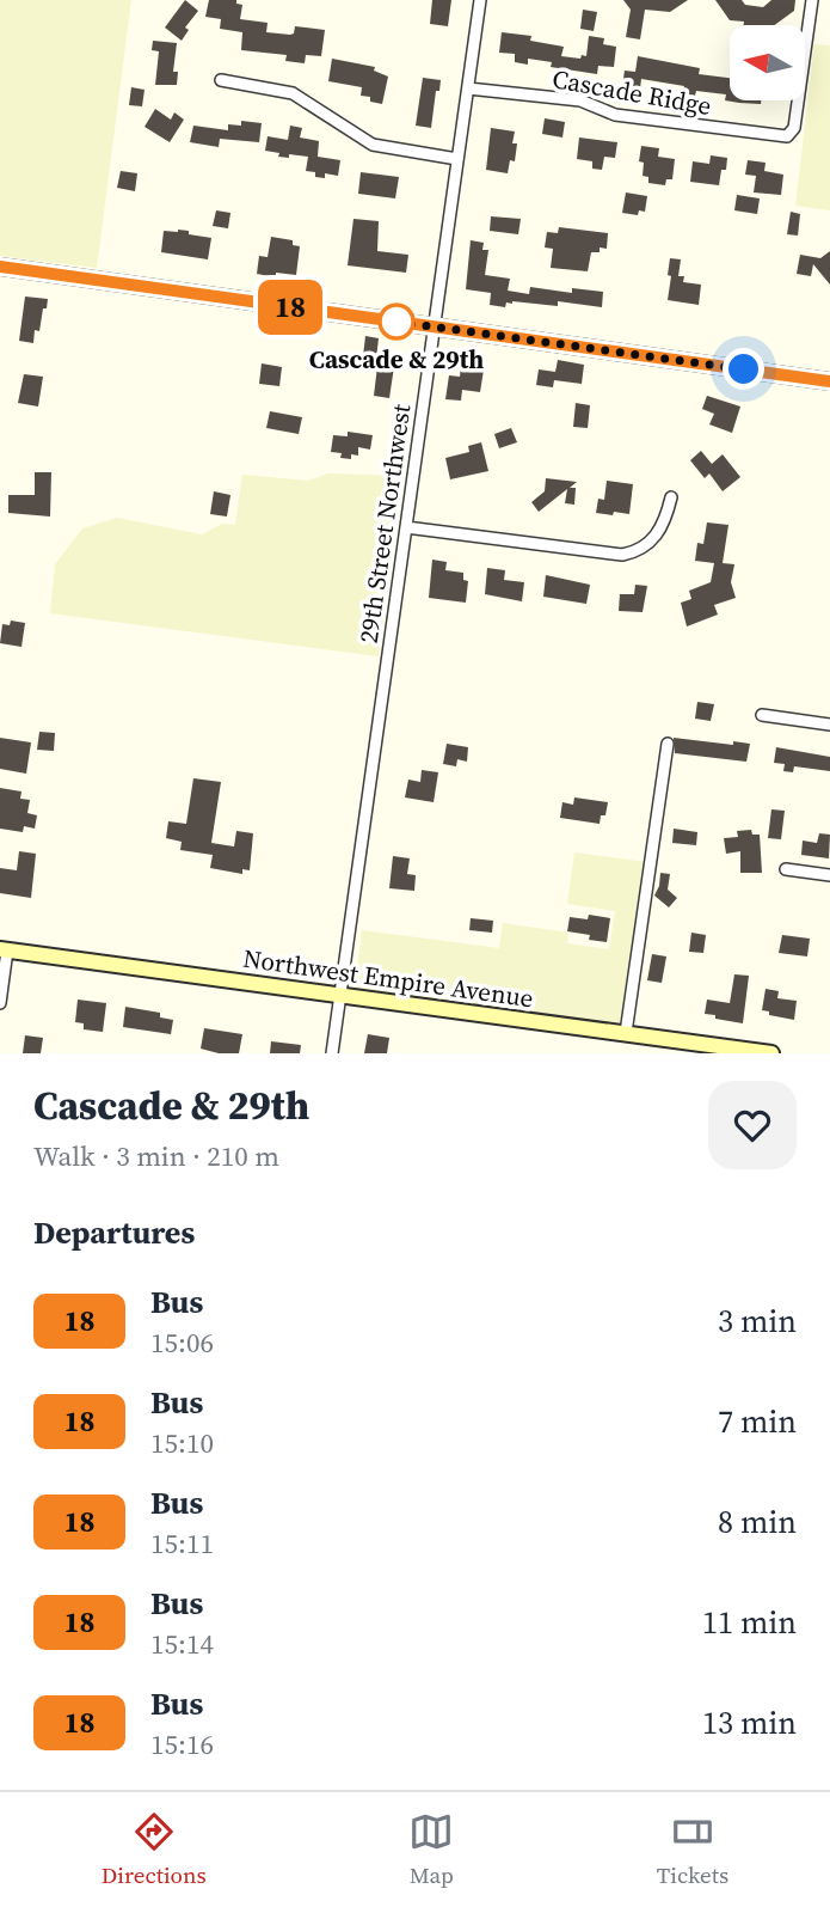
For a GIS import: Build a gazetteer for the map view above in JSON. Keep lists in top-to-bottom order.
{
  "streets": {
    "street": ["Cascade Ridge", "29th Street Northwest", "Northwest Empire Avenue"]
  },
  "crossings": [
    ["Cascade Ridge", "29th Street Northwest"],
    ["29th Street Northwest", "Northwest Empire Avenue"]
  ],
  "places": ["Cascade & 29th"],
  "lines": ["bus line 18"],
  "north": "left",
  "page": {
    "on_map": "18",
    "heading": [
      ["Cascade & 29th", "Walk · 3 min · 210 m"],
      "Departures"
    ],
    "list": [
      {
        "mark": "18",
        "name": "Bus",
        "note": "15:06",
        "value": "3 min"
      },
      {
        "mark": "18",
        "name": "Bus",
        "note": "15:10",
        "value": "7 min"
      },
      {
        "mark": "18",
        "name": "Bus",
        "note": "15:11",
        "value": "8 min"
      },
      {
        "mark": "18",
        "name": "Bus",
        "note": "15:14",
        "value": "11 min"
      },
      {
        "mark": "18",
        "name": "Bus",
        "note": "15:16",
        "value": "13 min"
      }
    ],
    "tabs": ["Directions", "Map", "Tickets"]
  }
}
